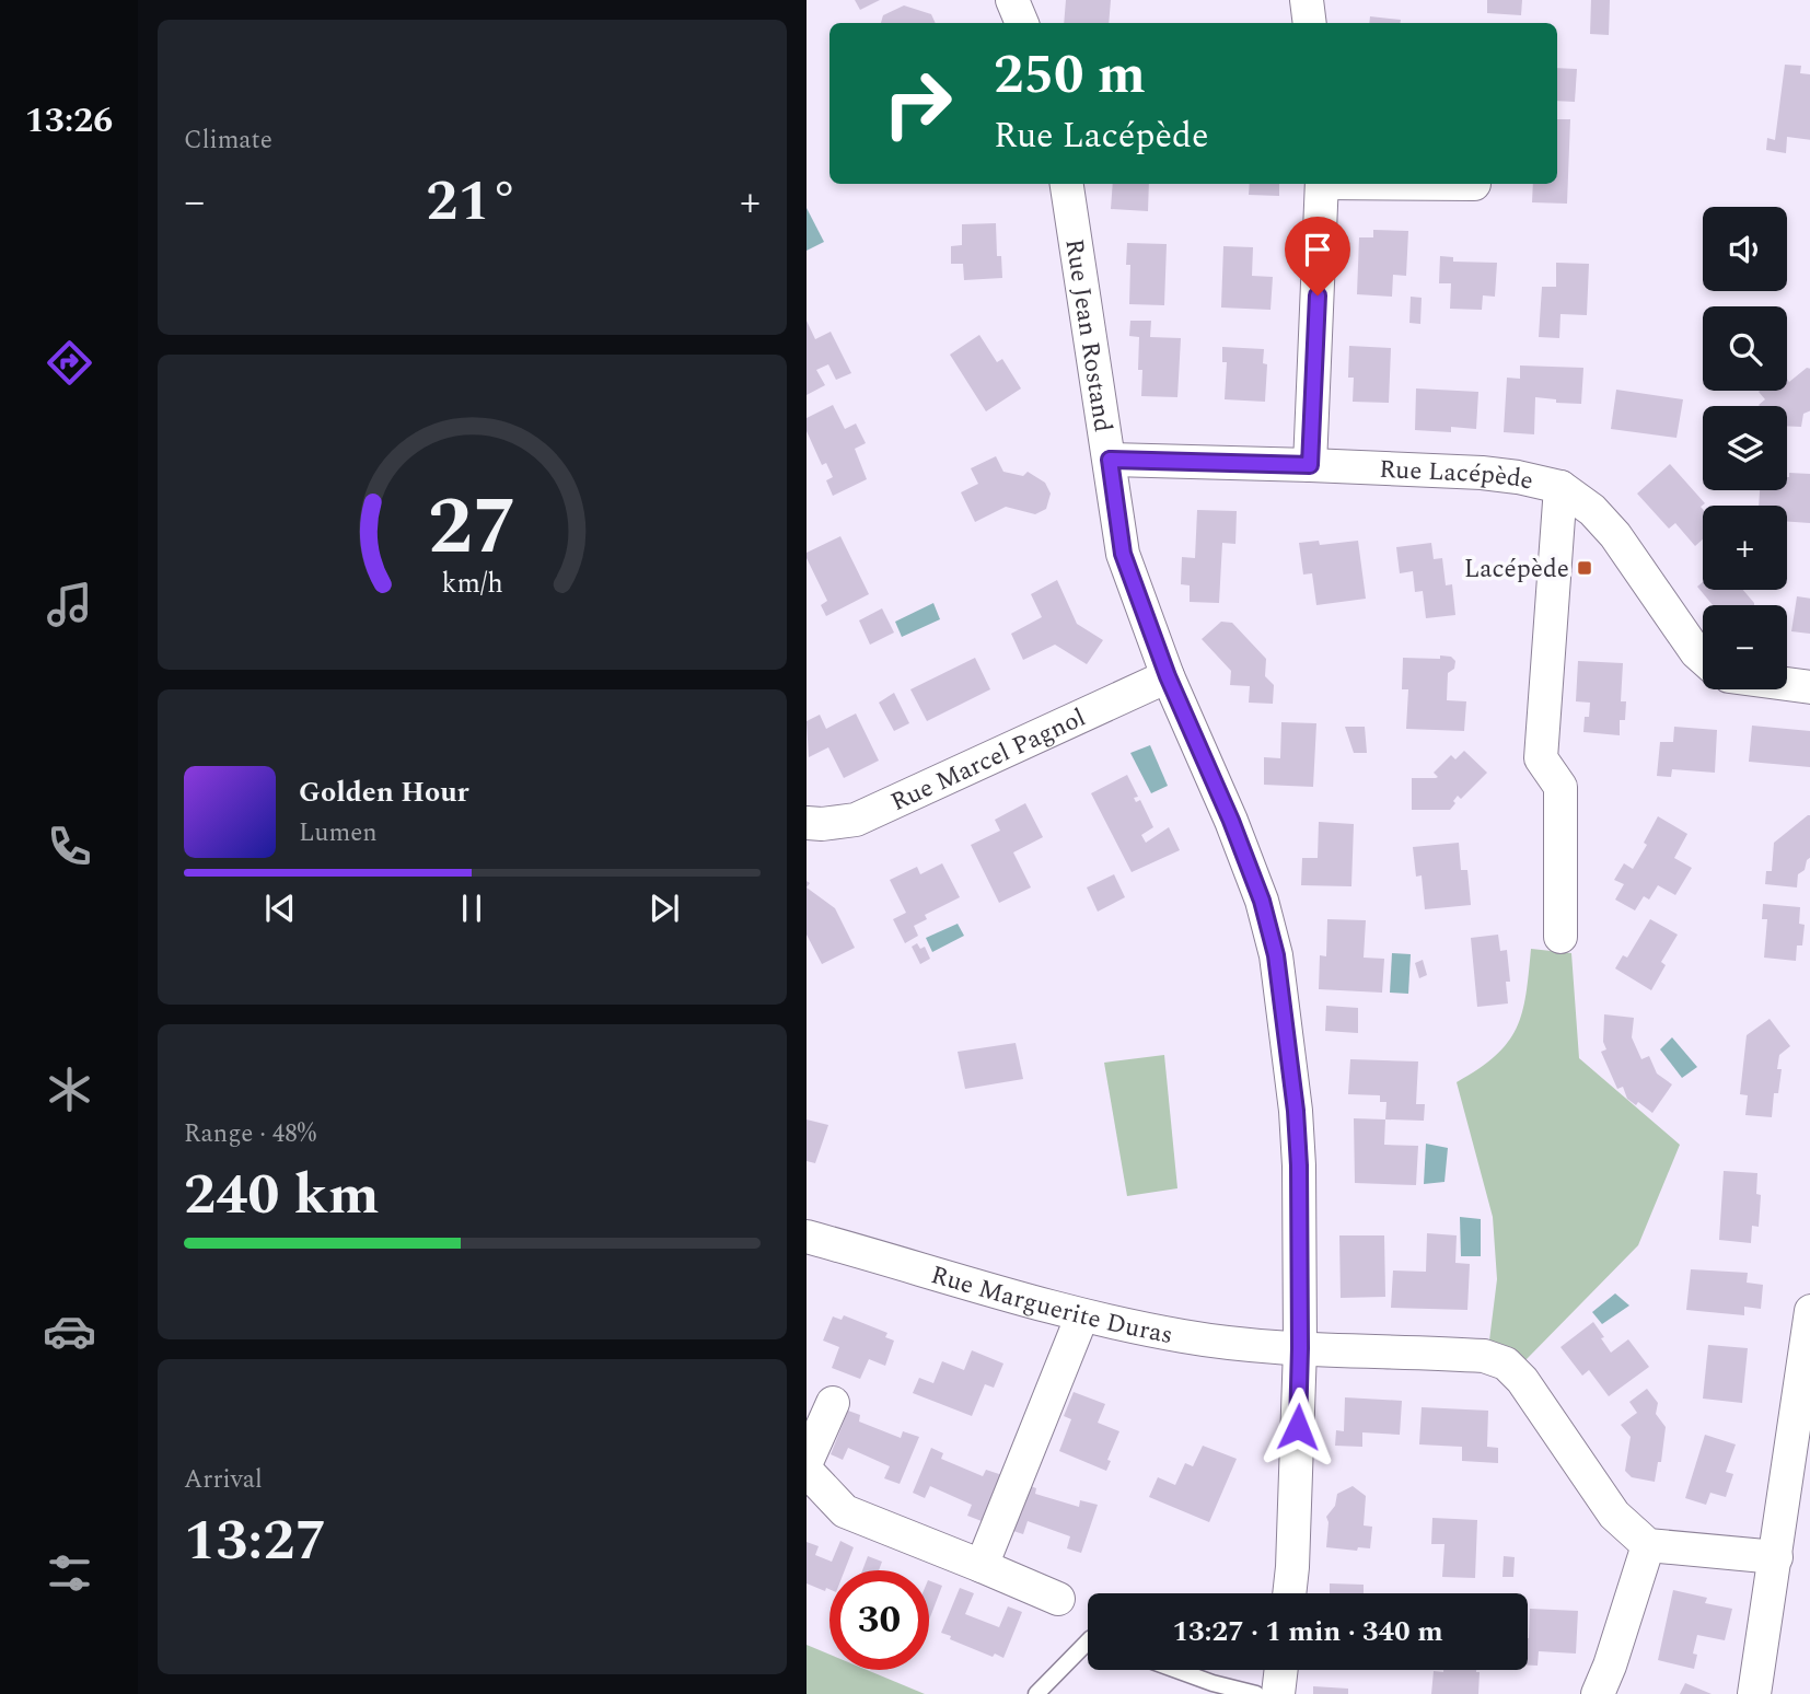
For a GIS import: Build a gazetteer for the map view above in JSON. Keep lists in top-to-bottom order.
{
  "streets": {
    "street": [
      "Rue Jean Rostand",
      "Rue Lacépède",
      "Rue Marcel Pagnol",
      "Rue Marguerite Duras"
    ]
  },
  "crossings": [
    ["Rue Jean Rostand", "Rue Lacépède"],
    ["Rue Jean Rostand", "Rue Marcel Pagnol"],
    ["Rue Jean Rostand", "Rue Marguerite Duras"]
  ],
  "places": {
    "transit": ["Lacépède"]
  },
  "page": {
    "tabs": "13:26",
    "tile": [
      "Climate",
      ["Range · 48%", "240 km"],
      ["Arrival", "13:27"]
    ],
    "turn": ["250 m", "Rue Lacépède"],
    "heat": ["−", "21°", "+"],
    "map_buttons": ["+", "−"],
    "song": ["Golden Hour", "Lumen"],
    "limit": "30",
    "trip": "13:27 · 1 min · 340 m",
    "gauge": ["27", "km/h"]
  }
}
